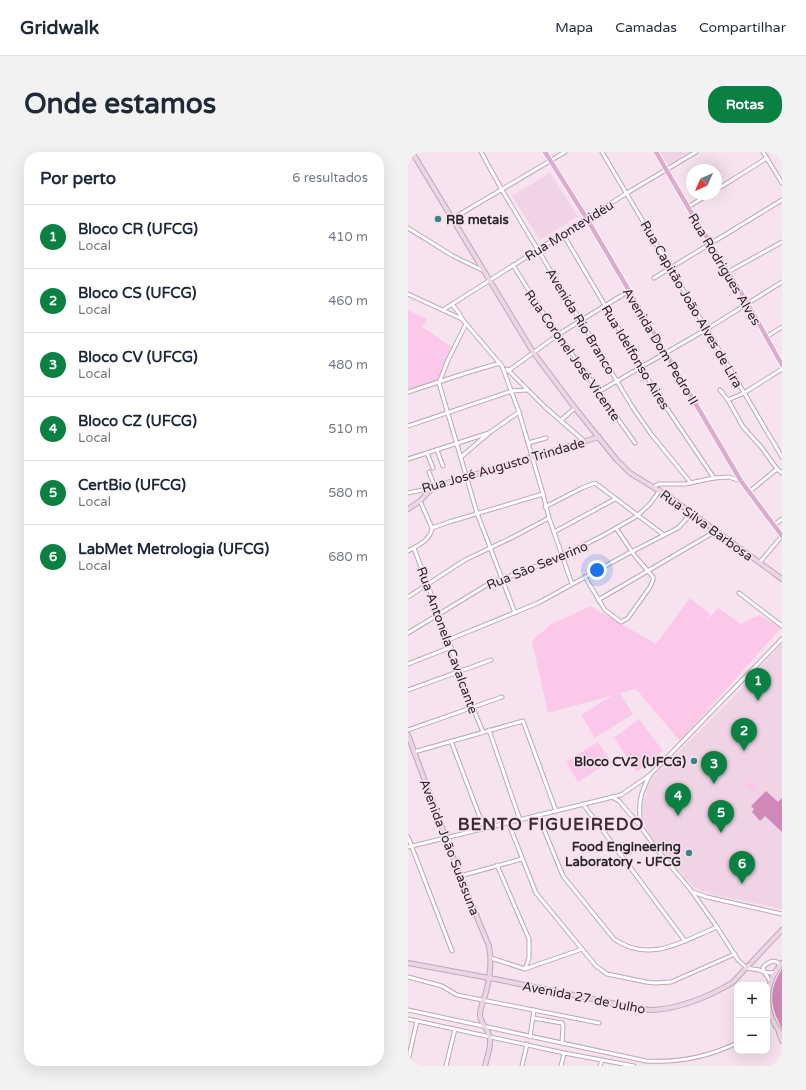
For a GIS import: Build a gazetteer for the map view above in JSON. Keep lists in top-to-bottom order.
{
  "streets": {
    "main road": [
      "Rua Rodrigues Alves",
      "Avenida Dom Pedro II",
      "Rua José Augusto Trindade",
      "Rua Silva Barbosa",
      "Avenida João Suassuna",
      "Avenida 27 de Julho"
    ],
    "street": [
      "Rua Montevidéu",
      "Rua Capitão João Alves de Lira",
      "Avenida Rio Branco",
      "Rua Coronel José Vicente",
      "Rua Idelfonso Aires",
      "Rua São Severino",
      "Rua Antonela Cavalcante"
    ]
  },
  "crossings": [
    ["Rua Montevidéu", "Rua Rodrigues Alves"],
    ["Rua Montevidéu", "Rua Capitão João Alves de Lira"],
    ["Rua Montevidéu", "Avenida Rio Branco"],
    ["Rua Montevidéu", "Avenida Dom Pedro II"],
    ["Rua Montevidéu", "Rua Coronel José Vicente"],
    ["Rua Montevidéu", "Rua Idelfonso Aires"],
    ["Rua José Augusto Trindade", "Rua Silva Barbosa"],
    ["Rua Silva Barbosa", "Rua São Severino"],
    ["Rua São Severino", "Rua Antonela Cavalcante"]
  ],
  "districts": ["BENTO FIGUEIREDO"],
  "places": ["RB metais", "Bloco CV2 (UFCG)", "Food Engineering Laboratory - UFCG"],
  "north": "bottom left",
  "page": {
    "header": "Gridwalk",
    "nav": ["Mapa", "Camadas", "Compartilhar"],
    "buttons": "Rotas",
    "title": "Onde estamos",
    "heading": ["Por perto", "6 resultados"],
    "list": [
      {
        "mark": "1",
        "name": "Bloco CR (UFCG)",
        "note": "Local",
        "value": "410 m"
      },
      {
        "mark": "2",
        "name": "Bloco CS (UFCG)",
        "note": "Local",
        "value": "460 m"
      },
      {
        "mark": "3",
        "name": "Bloco CV (UFCG)",
        "note": "Local",
        "value": "480 m"
      },
      {
        "mark": "4",
        "name": "Bloco CZ (UFCG)",
        "note": "Local",
        "value": "510 m"
      },
      {
        "mark": "5",
        "name": "CertBio (UFCG)",
        "note": "Local",
        "value": "580 m"
      },
      {
        "mark": "6",
        "name": "LabMet Metrologia (UFCG)",
        "note": "Local",
        "value": "680 m"
      }
    ],
    "pins": [
      "1",
      "2",
      "3",
      "4",
      "5",
      "6"
    ],
    "map_buttons": ["+", "−"]
  }
}
